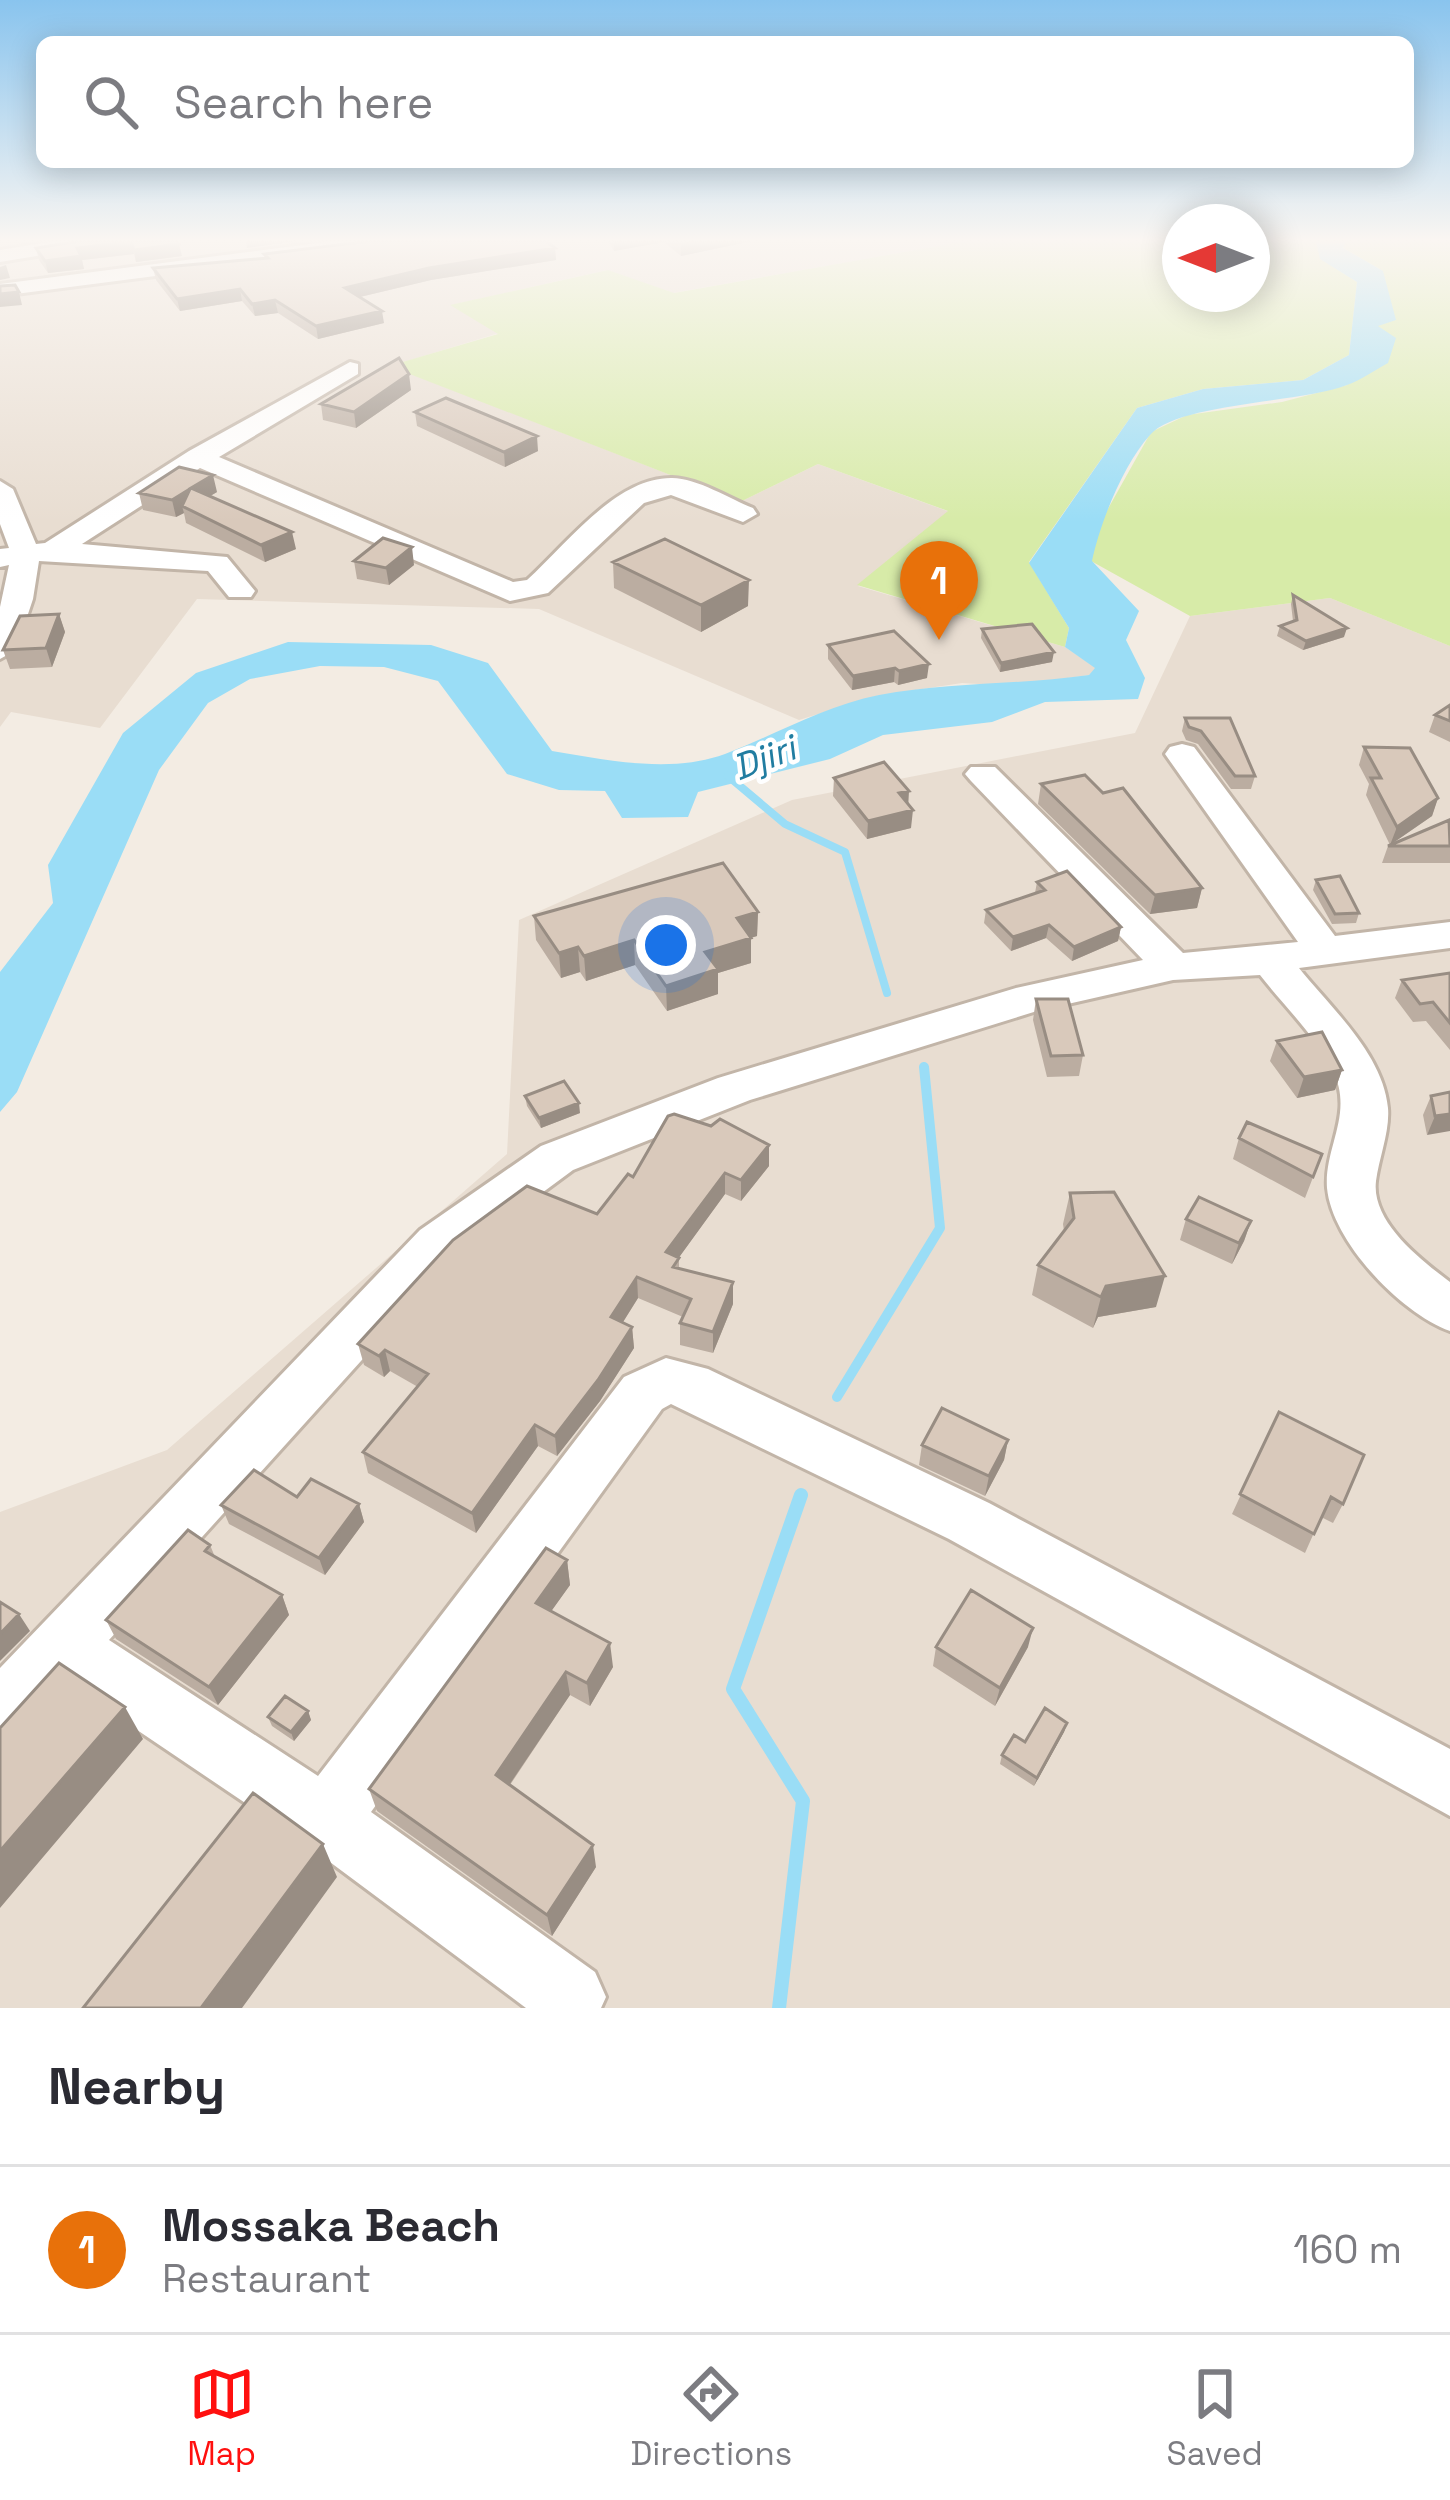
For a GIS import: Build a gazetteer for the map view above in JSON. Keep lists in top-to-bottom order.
{
  "water": ["Djiri"],
  "north": "left",
  "page": {
    "search": "Search here",
    "pins": "1",
    "heading": "Nearby",
    "list": [
      {
        "mark": "1",
        "name": "Mossaka Beach",
        "note": "Restaurant",
        "value": "160 m"
      }
    ],
    "nav": ["Map", "Directions", "Saved"]
  }
}
